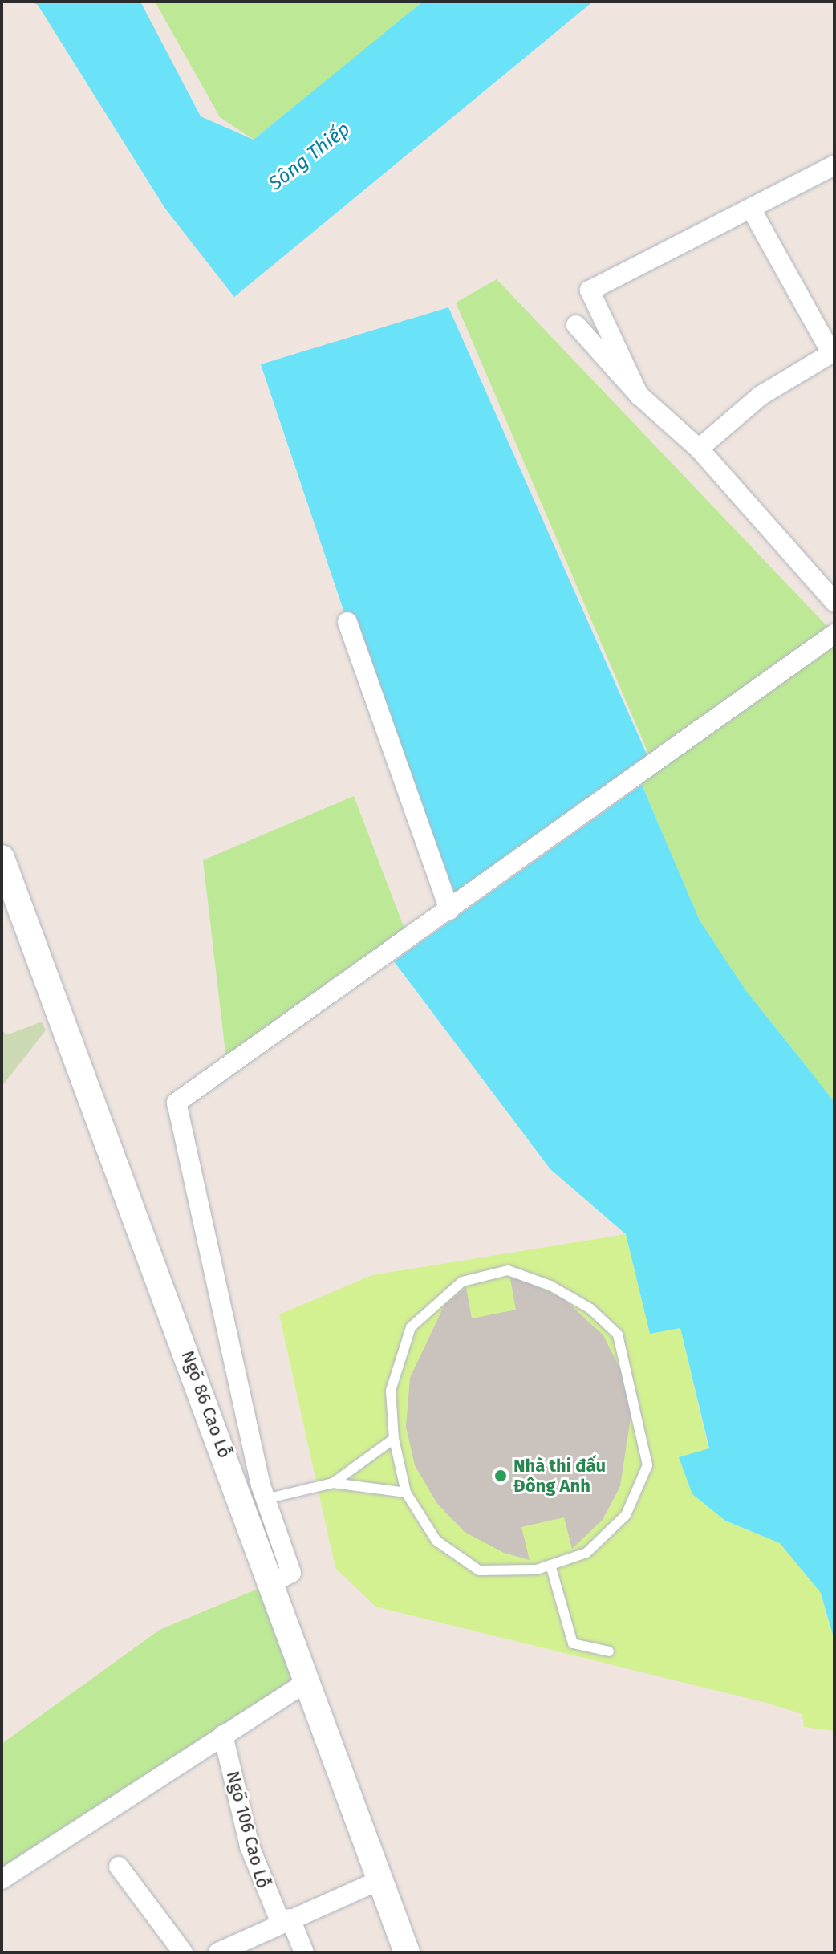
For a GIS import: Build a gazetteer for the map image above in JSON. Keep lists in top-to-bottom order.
{
  "streets": {
    "street": ["Ngõ 86 Cao Lỗ", "Ngõ 106 Cao Lỗ"]
  },
  "water": ["Sông Thiếp"],
  "places": ["Nhà thi đấu Đông Anh"]
}
